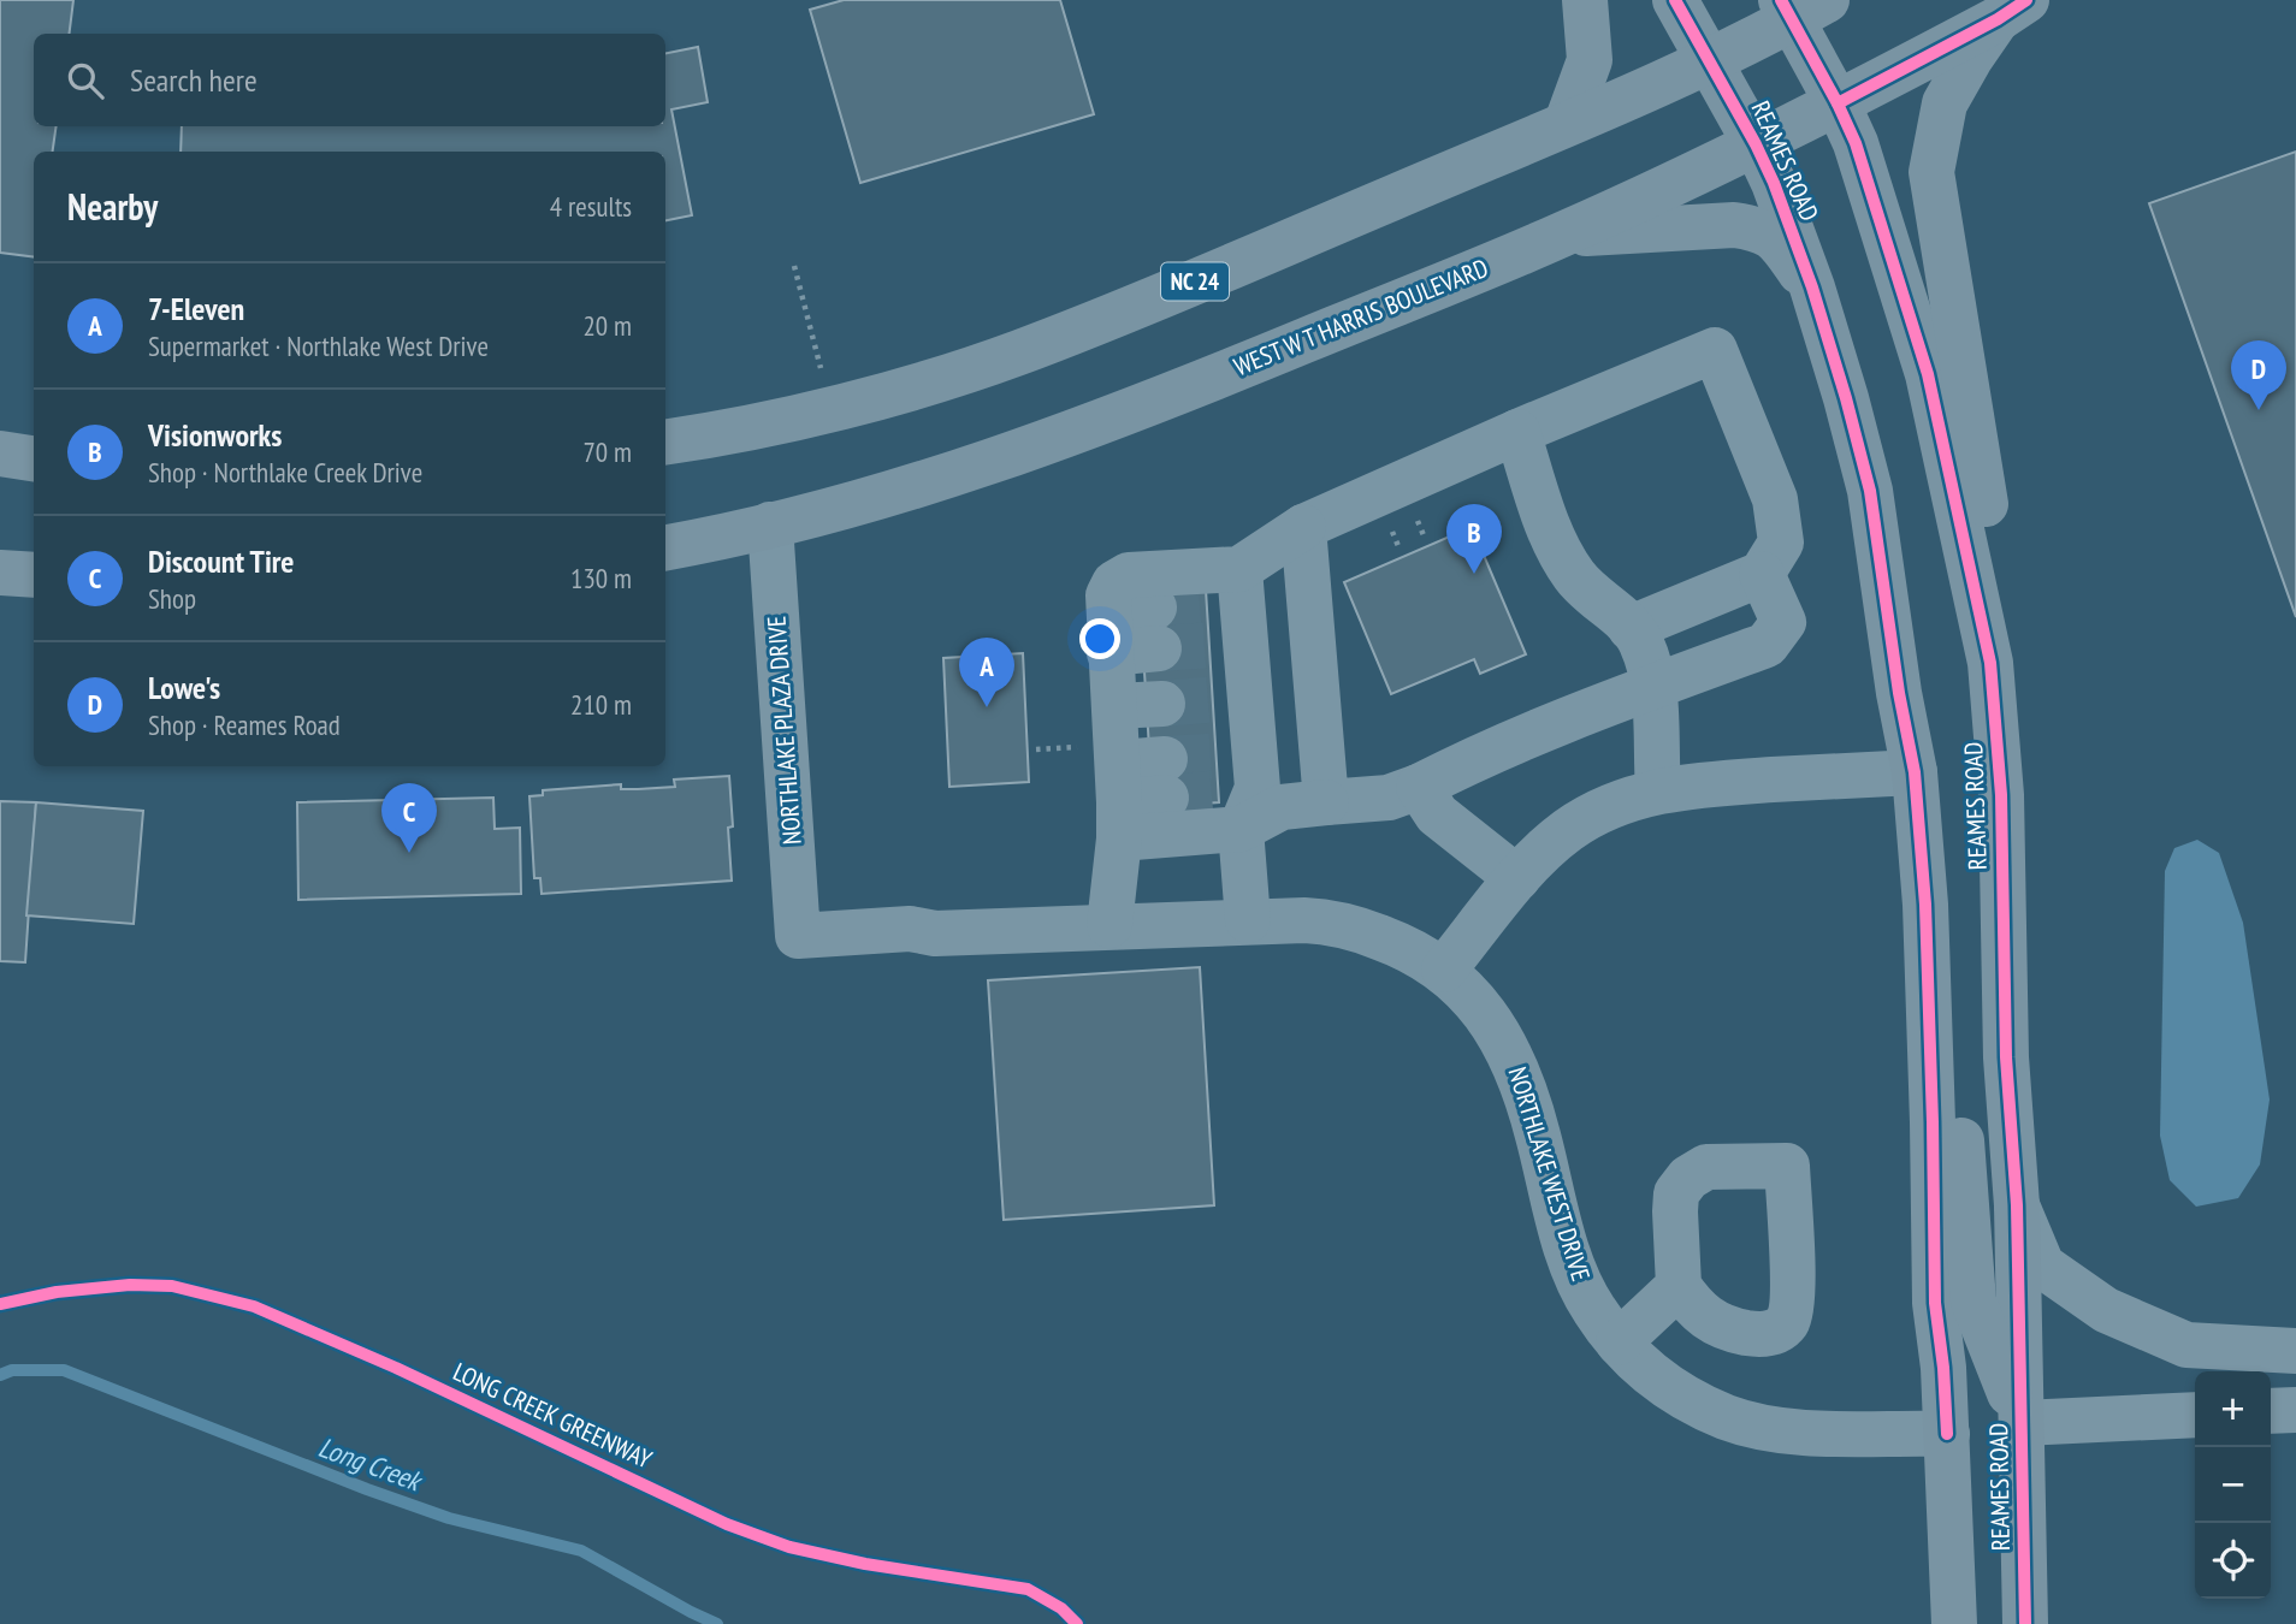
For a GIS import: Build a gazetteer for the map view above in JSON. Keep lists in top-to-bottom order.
{
  "streets": {
    "main road": ["REAMES ROAD", "NC 24", "WEST W T HARRIS BOULEVARD"],
    "street": ["NORTHLAKE PLAZA DRIVE", "NORTHLAKE WEST DRIVE"],
    "cycle path": ["LONG CREEK GREENWAY"]
  },
  "crossings": [
    ["REAMES ROAD", "NC 24"],
    ["REAMES ROAD", "WEST W T HARRIS BOULEVARD"],
    ["REAMES ROAD", "NORTHLAKE WEST DRIVE"],
    ["WEST W T HARRIS BOULEVARD", "NORTHLAKE PLAZA DRIVE"],
    ["NORTHLAKE PLAZA DRIVE", "NORTHLAKE WEST DRIVE"]
  ],
  "water": ["Long Creek"],
  "page": {
    "search": "Search here",
    "heading": ["Nearby", "4 results"],
    "list": [
      {
        "mark": "A",
        "name": "7-Eleven",
        "note": "Supermarket · Northlake West Drive",
        "value": "20 m"
      },
      {
        "mark": "B",
        "name": "Visionworks",
        "note": "Shop · Northlake Creek Drive",
        "value": "70 m"
      },
      {
        "mark": "C",
        "name": "Discount Tire",
        "note": "Shop",
        "value": "130 m"
      },
      {
        "mark": "D",
        "name": "Lowe's",
        "note": "Shop · Reames Road",
        "value": "210 m"
      }
    ],
    "pins": [
      "D",
      "B",
      "A",
      "C"
    ],
    "map_buttons": ["+", "−"]
  }
}
